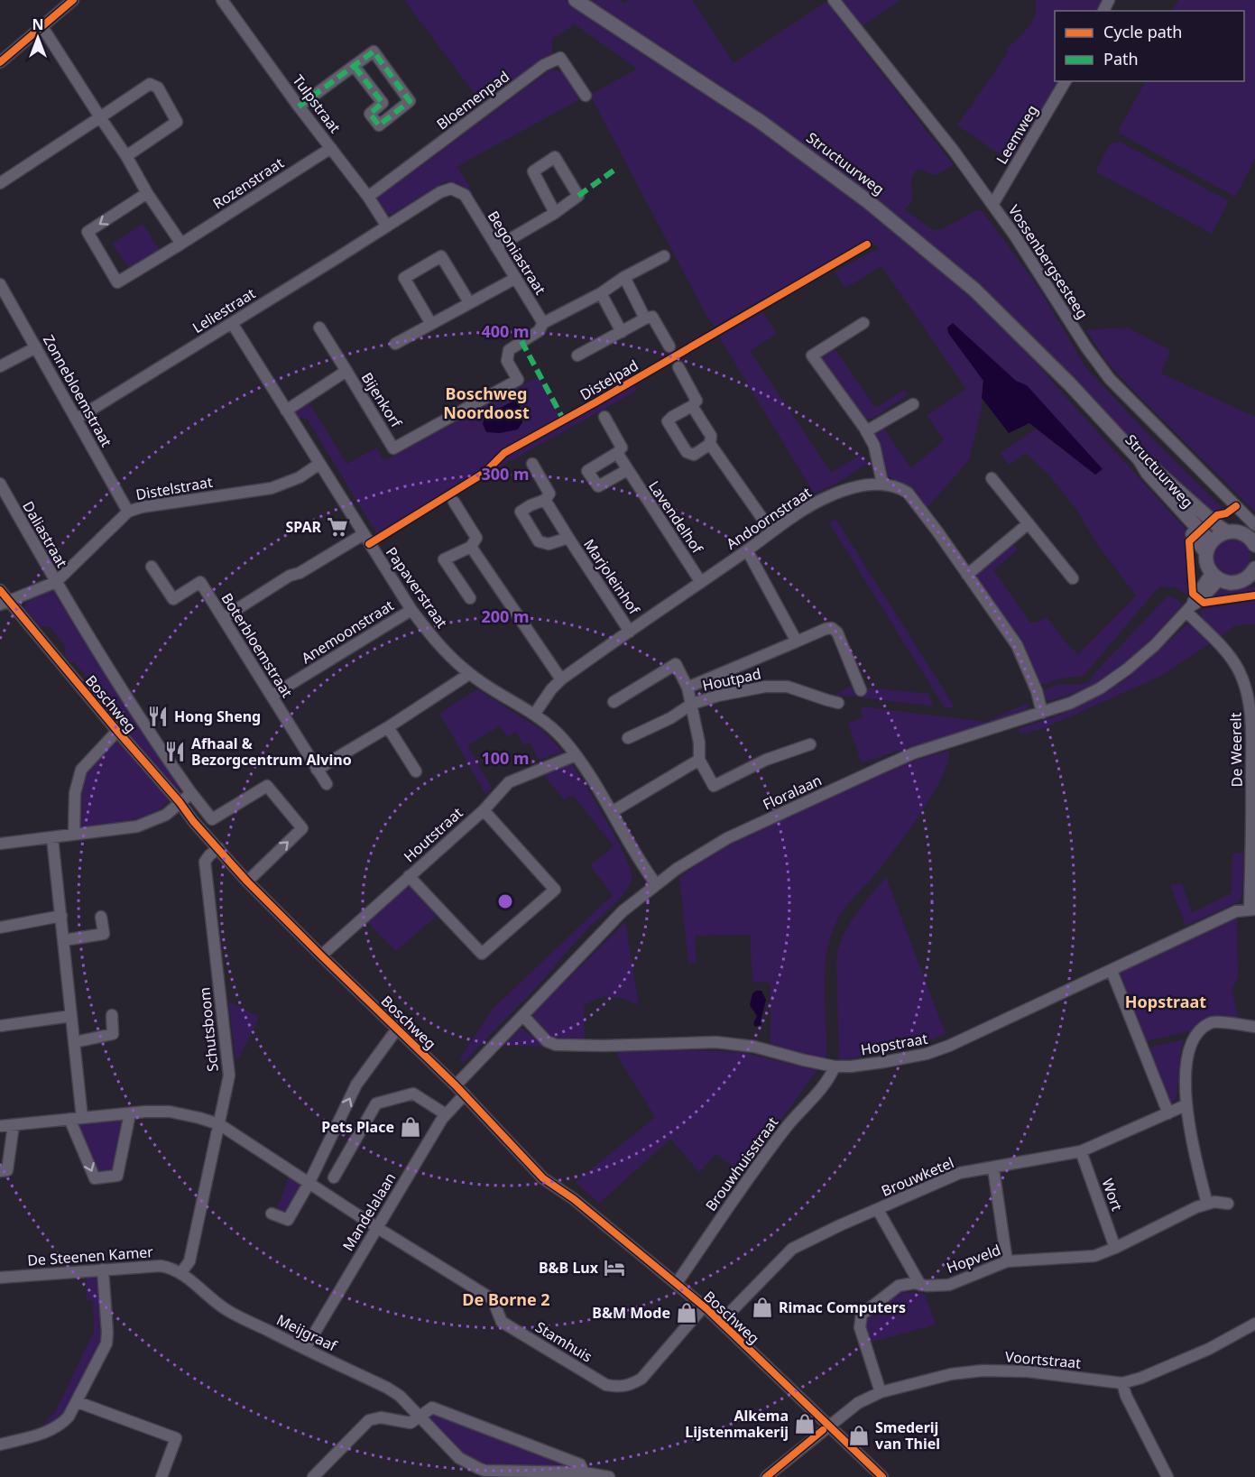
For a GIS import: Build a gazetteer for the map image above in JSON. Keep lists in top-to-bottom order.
{
  "streets": {
    "main road": ["Structuurweg"],
    "street": [
      "Bloemenpad",
      "Tulpstraat",
      "Leemweg",
      "Rozenstraat",
      "Begoniastraat",
      "Vossenbergsesteeg",
      "Leliestraat",
      "Zonnebloemstraat",
      "Bijenkorf",
      "Distelstraat",
      "Lavendelhof",
      "Andoornstraat",
      "Daliastraat",
      "Marjoleinhof",
      "Papaverstraat",
      "Anemoonstraat",
      "Boterbloemstraat",
      "Houtpad",
      "Boschweg",
      "De Weerelt",
      "Floralaan",
      "Houtstraat",
      "Schutsboom",
      "Hopstraat",
      "Brouwhuisstraat",
      "Brouwketel",
      "Wort",
      "Mandelalaan",
      "De Steenen Kamer",
      "Hopveld",
      "Meijgraaf",
      "Stamhuis",
      "Voortstraat"
    ],
    "cycle path": ["Distelpad"]
  },
  "crossings": [
    ["Bloemenpad", "Tulpstraat"],
    ["Tulpstraat", "Rozenstraat"],
    ["Tulpstraat", "Begoniastraat"],
    ["Tulpstraat", "Leliestraat"],
    ["Leemweg", "Vossenbergsesteeg"],
    ["Begoniastraat", "Leliestraat"],
    ["Begoniastraat", "Bijenkorf"],
    ["Leliestraat", "Zonnebloemstraat"],
    ["Leliestraat", "Papaverstraat"],
    ["Zonnebloemstraat", "Distelstraat"],
    ["Distelstraat", "Daliastraat"],
    ["Distelstraat", "Papaverstraat"],
    ["Distelstraat", "Boschweg"],
    ["Lavendelhof", "Andoornstraat"],
    ["Andoornstraat", "Marjoleinhof"],
    ["Andoornstraat", "Papaverstraat"],
    ["Andoornstraat", "Floralaan"],
    ["Daliastraat", "Boschweg"],
    ["Papaverstraat", "Anemoonstraat"],
    ["Papaverstraat", "Floralaan"],
    ["Papaverstraat", "Houtstraat"],
    ["Anemoonstraat", "Boterbloemstraat"],
    ["Boschweg", "Floralaan"],
    ["Boschweg", "Houtstraat"],
    ["Boschweg", "Schutsboom"],
    ["Boschweg", "Brouwhuisstraat"],
    ["Boschweg", "Brouwketel"],
    ["Boschweg", "Mandelalaan"],
    ["Boschweg", "Stamhuis"],
    ["Boschweg", "Voortstraat"],
    ["De Weerelt", "Floralaan"],
    ["De Weerelt", "Hopstraat"],
    ["Floralaan", "Hopstraat"],
    ["Schutsboom", "De Steenen Kamer"],
    ["Schutsboom", "Meijgraaf"],
    ["Schutsboom", "Stamhuis"],
    ["Hopstraat", "Brouwhuisstraat"],
    ["Brouwketel", "Wort"],
    ["Wort", "Hopveld"],
    ["Mandelalaan", "Meijgraaf"],
    ["Mandelalaan", "Stamhuis"],
    ["De Steenen Kamer", "Meijgraaf"],
    ["Hopveld", "Voortstraat"]
  ],
  "districts": ["Boschweg Noordoost", "Hopstraat", "De Borne 2"],
  "places": {
    "supermarket": ["SPAR"],
    "restaurant": ["Hong Sheng", "Afhaal & Bezorgcentrum Alvino"],
    "shop": [
      "Pets Place",
      "Rimac Computers",
      "B&M Mode",
      "Alkema Lijstenmakerij",
      "Smederij van Thiel"
    ],
    "hotel": ["B&B Lux"]
  },
  "legend": ["Cycle path", "Path"],
  "north": "top",
  "rings": [
    "400 m",
    "300 m",
    "200 m",
    "100 m"
  ]
}
